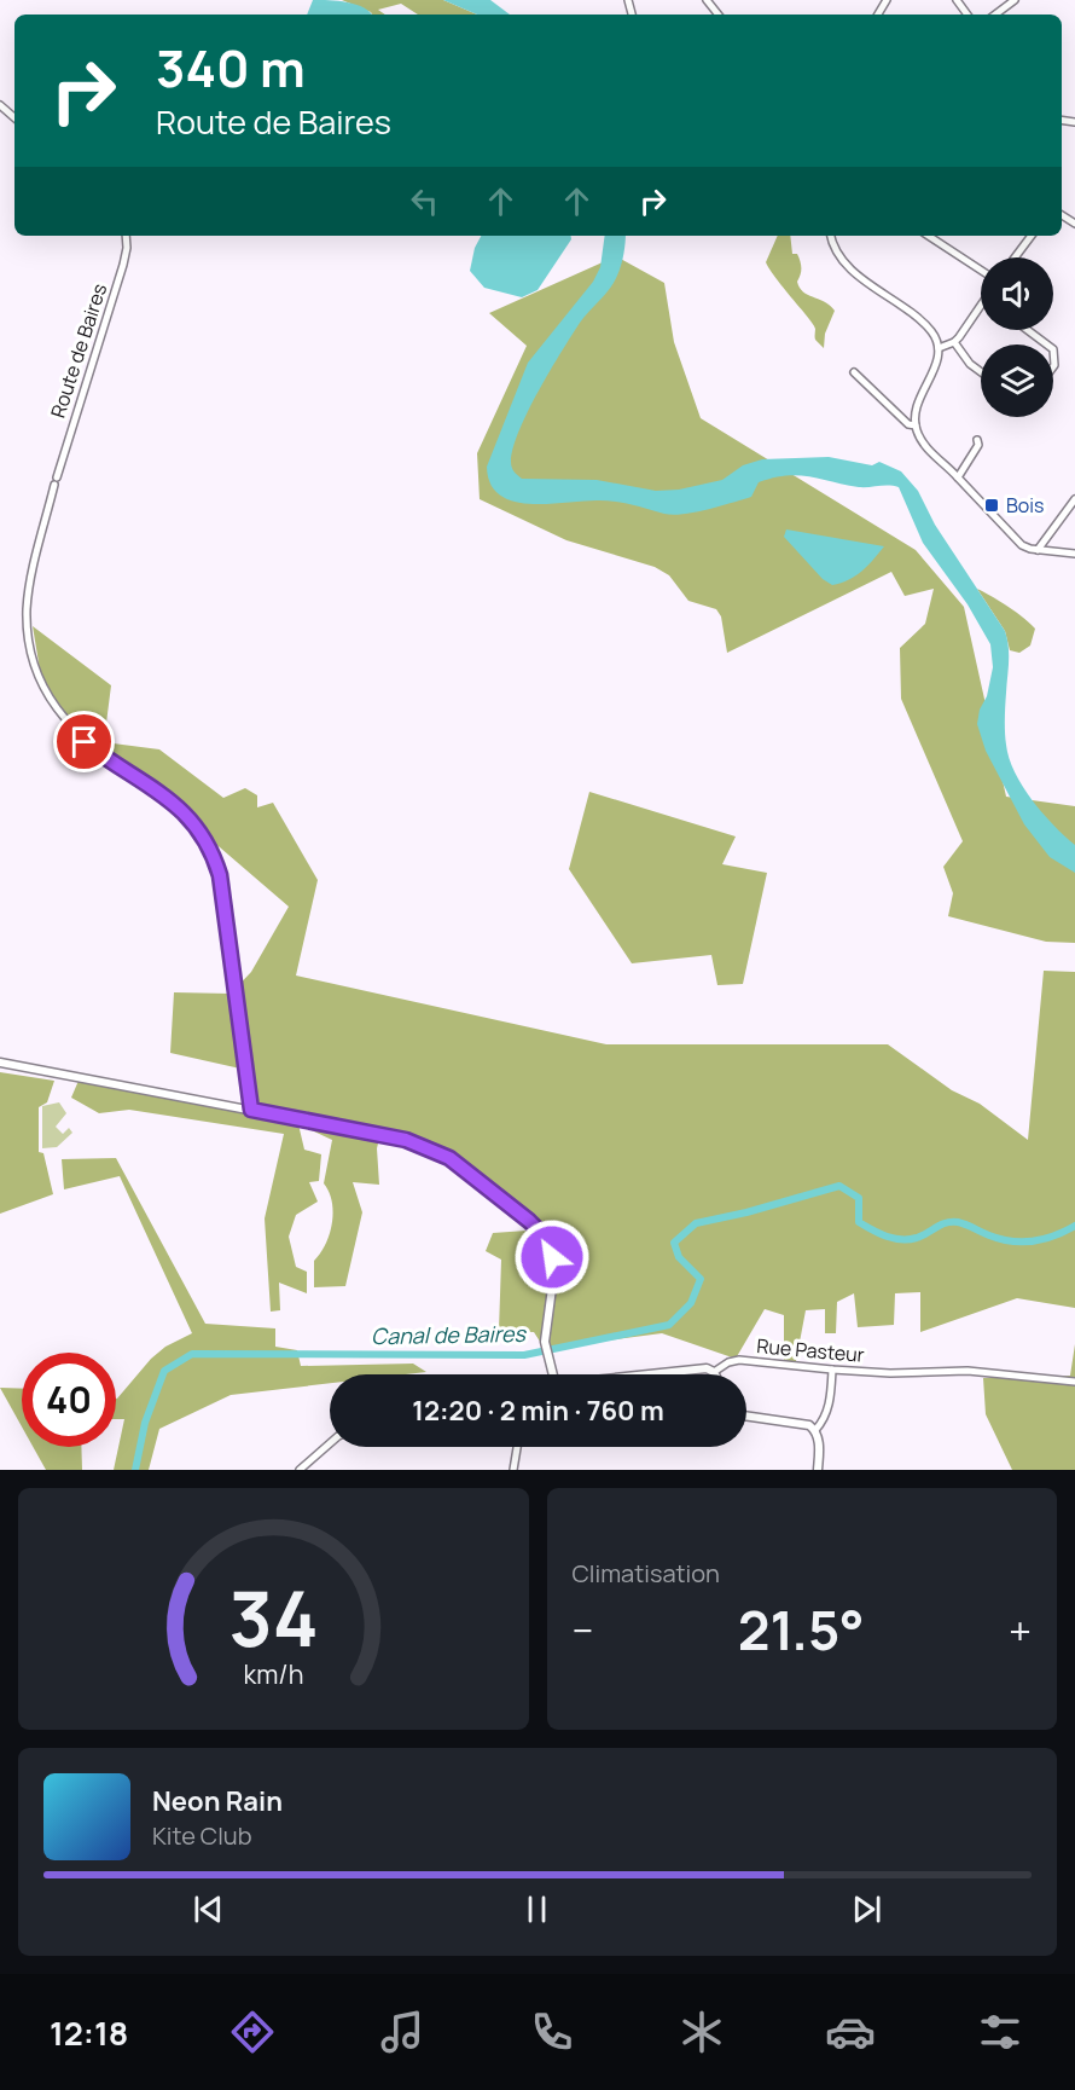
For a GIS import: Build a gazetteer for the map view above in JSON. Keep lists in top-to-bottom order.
{
  "streets": {
    "street": ["Route de Baires", "Rue Pasteur"]
  },
  "water": ["Canal de Baires"],
  "places": {
    "transit": ["Bois"]
  },
  "page": {
    "turn": ["340 m", "Route de Baires"],
    "limit": "40",
    "trip": "12:20 · 2 min · 760 m",
    "tile": "Climatisation",
    "heat": ["−", "21.5°", "+"],
    "song": ["Neon Rain", "Kite Club"],
    "tabs": "12:18",
    "gauge": ["34", "km/h"]
  }
}
